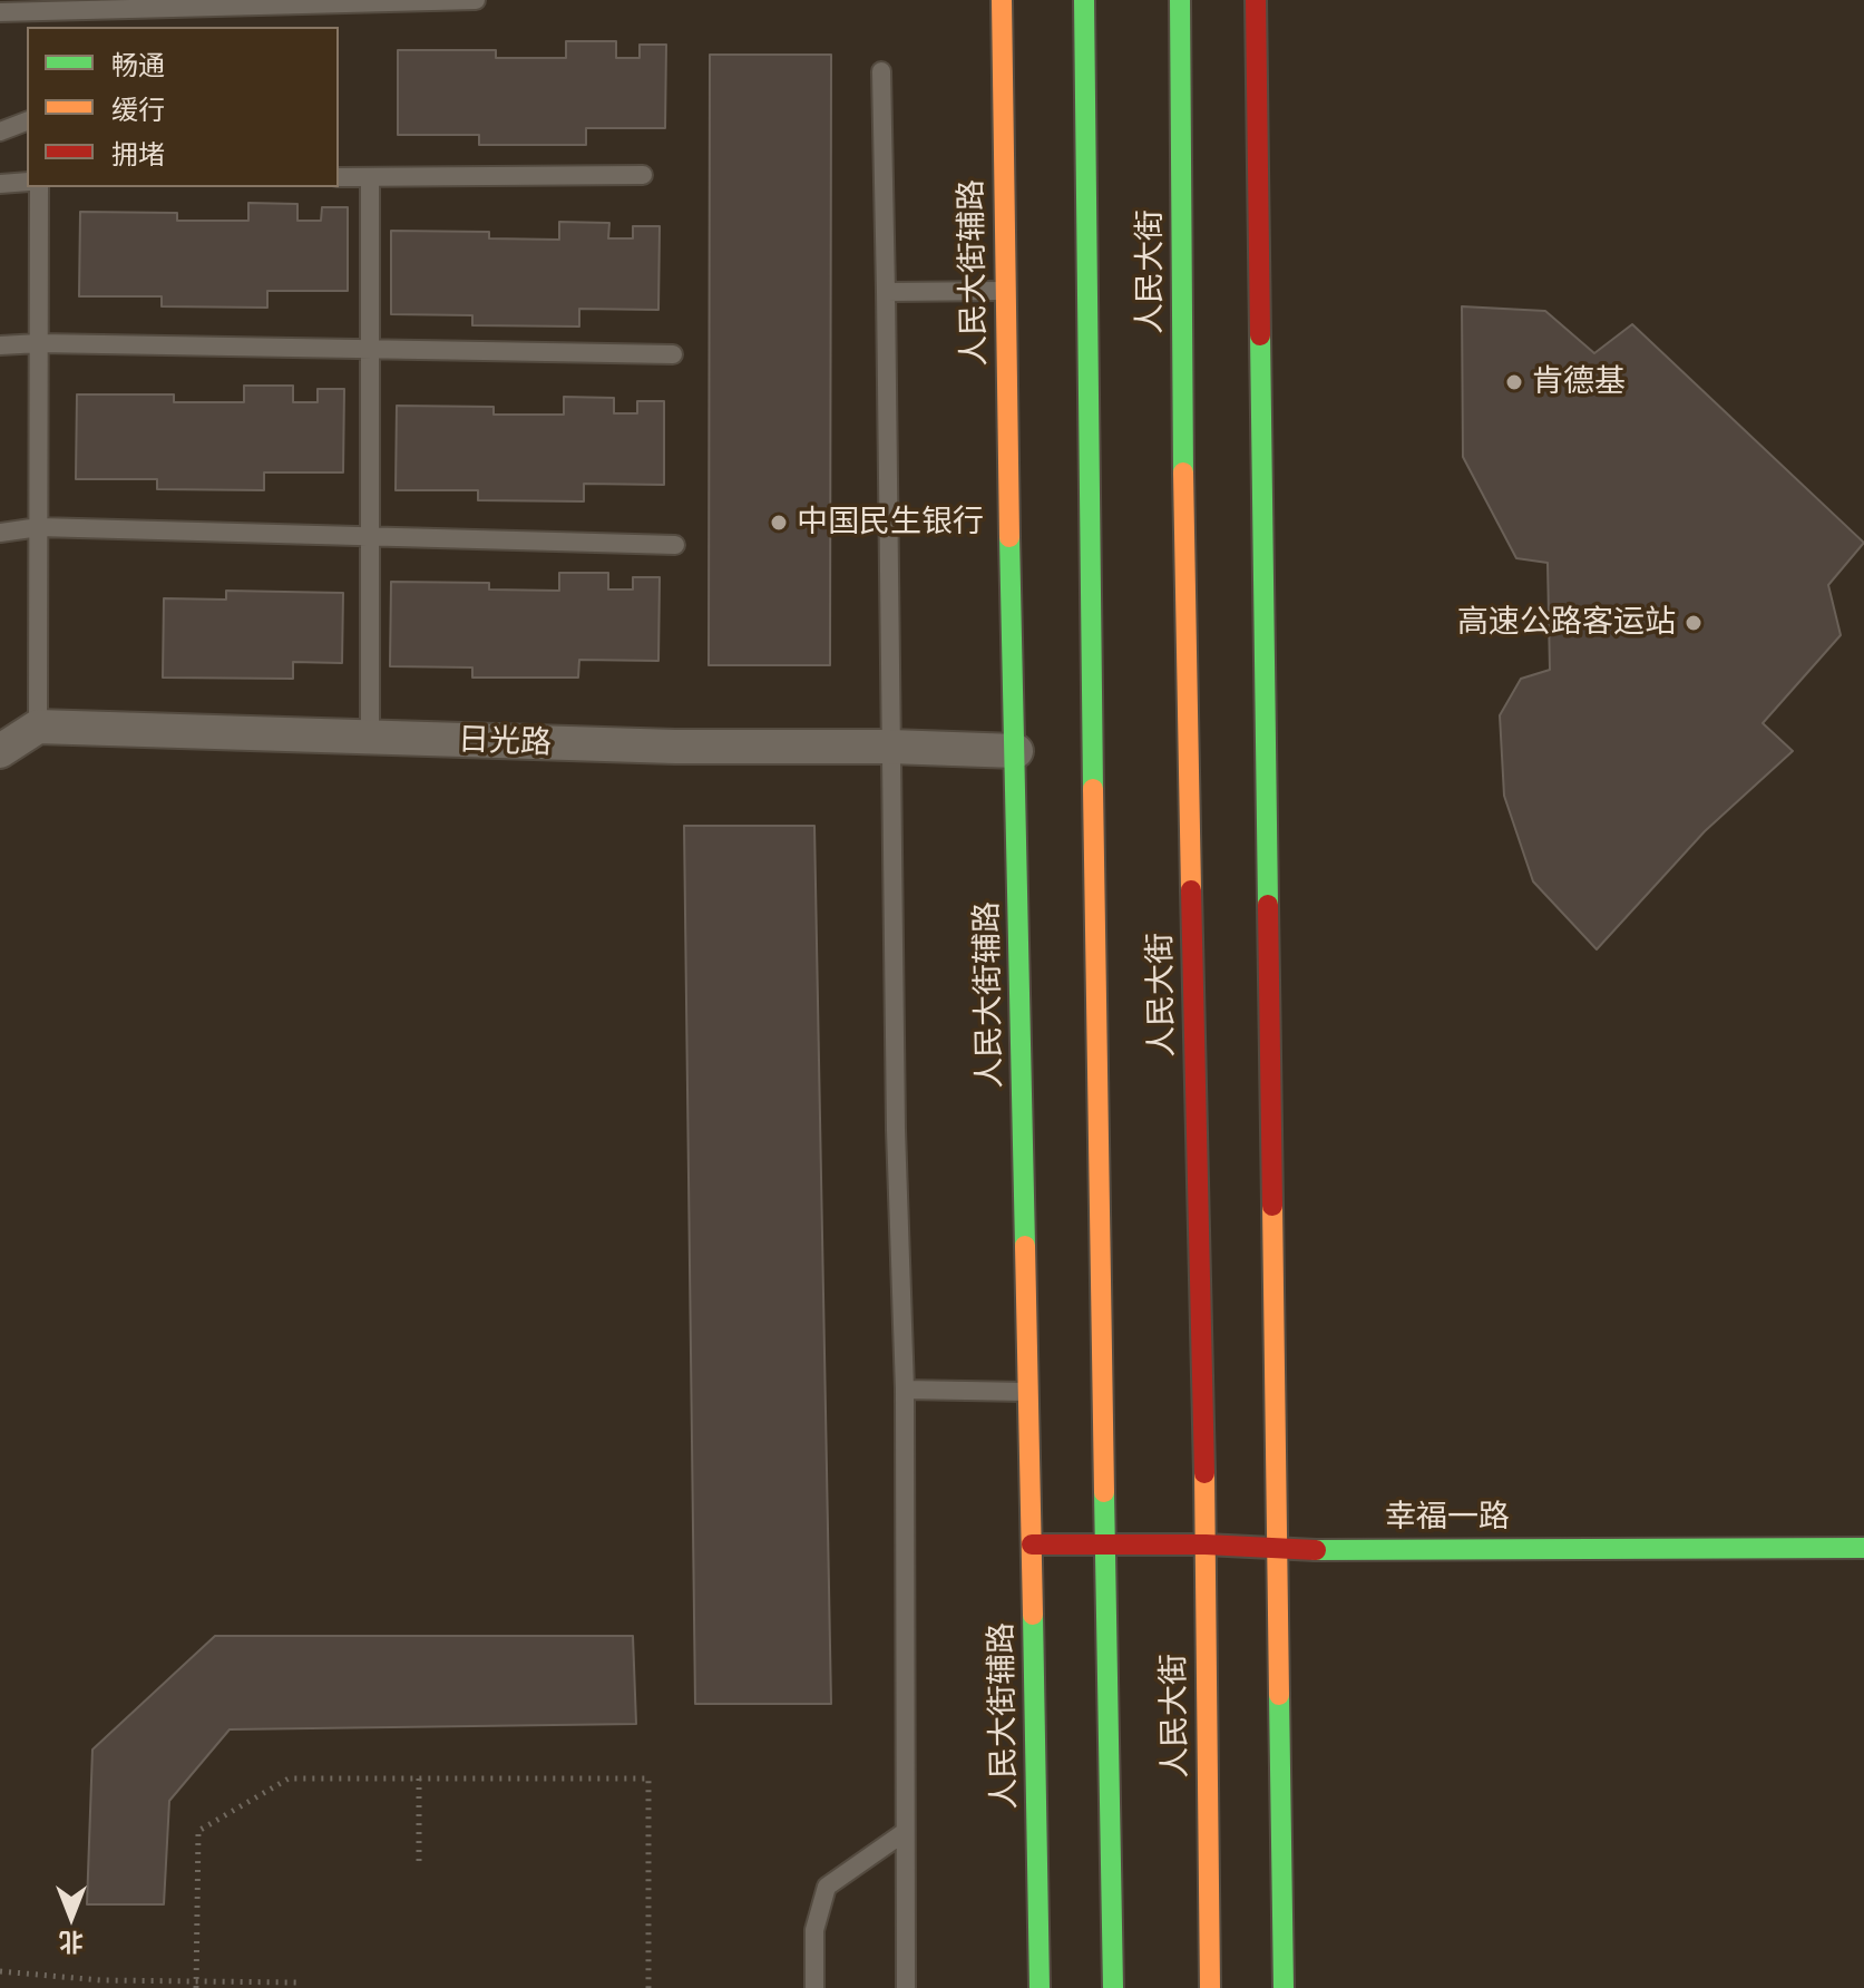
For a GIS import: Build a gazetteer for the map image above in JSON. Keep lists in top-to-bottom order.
{
  "streets": {
    "main road": ["人民大街", "人民大街辅路", "幸福一路"],
    "street": ["日光路"]
  },
  "crossings": [
    ["人民大街", "幸福一路"],
    ["人民大街辅路", "日光路"],
    ["人民大街辅路", "幸福一路"]
  ],
  "places": ["肯德基", "中国民生银行", "高速公路客运站"],
  "legend": ["畅通", "缓行", "拥堵"],
  "north": "bottom"
}
